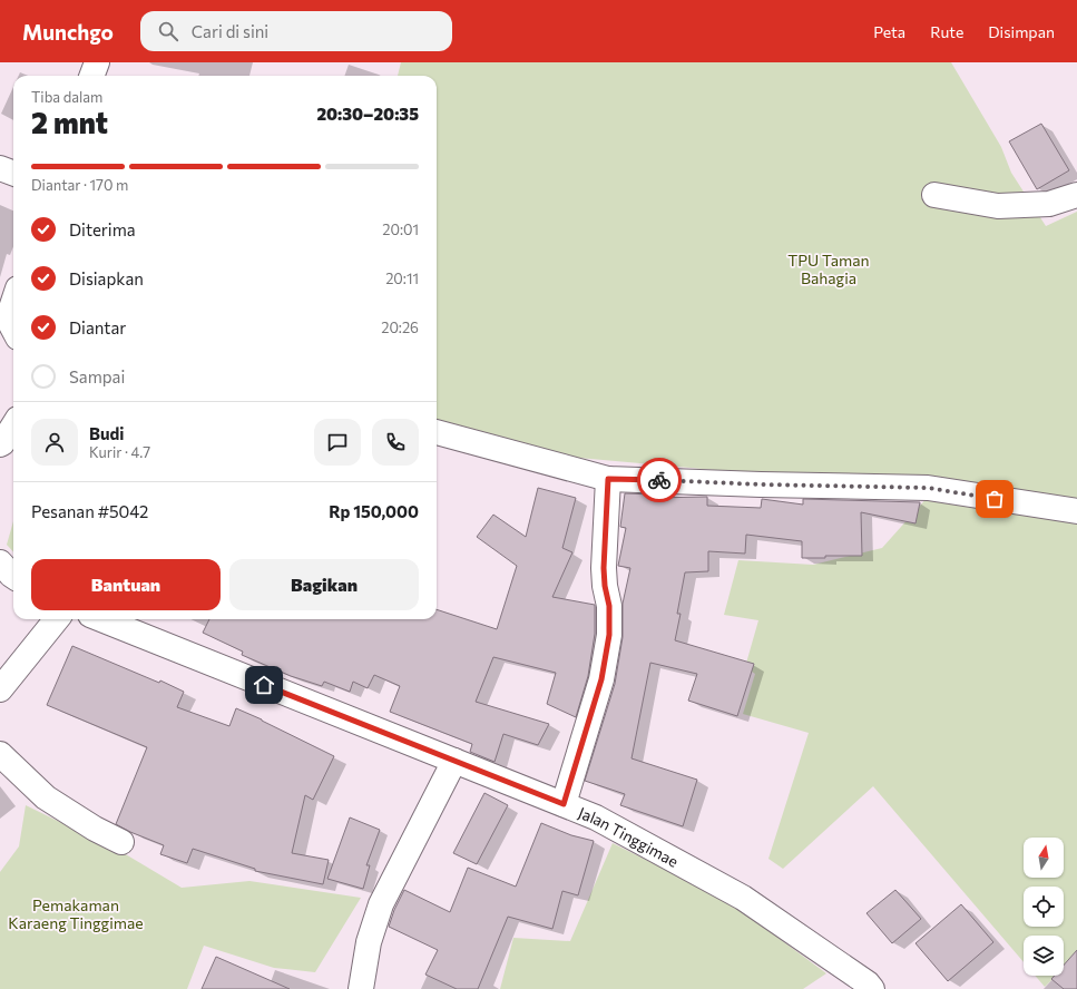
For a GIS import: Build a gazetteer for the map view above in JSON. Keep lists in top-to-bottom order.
{
  "streets": {
    "street": ["Jalan Tinggimae"]
  },
  "parks": ["TPU Taman Bahagia", "Pemakaman Karaeng Tinggimae"],
  "north": "top",
  "page": {
    "header": "Munchgo",
    "search": "Cari di sini",
    "nav": ["Peta", "Rute", "Disimpan"],
    "heading": ["2 mnt", "Tiba dalam", "20:30–20:35"],
    "panel": [
      "Budi",
      "Kurir · 4.7",
      "Pesanan #5042",
      "Rp 150,000"
    ],
    "bar": "Diantar · 170 m",
    "list": [
      ["Diterima", "20:01"],
      ["Disiapkan", "20:11"],
      ["Diantar", "20:26"],
      "Sampai"
    ],
    "buttons": ["Bantuan", "Bagikan"]
  }
}
